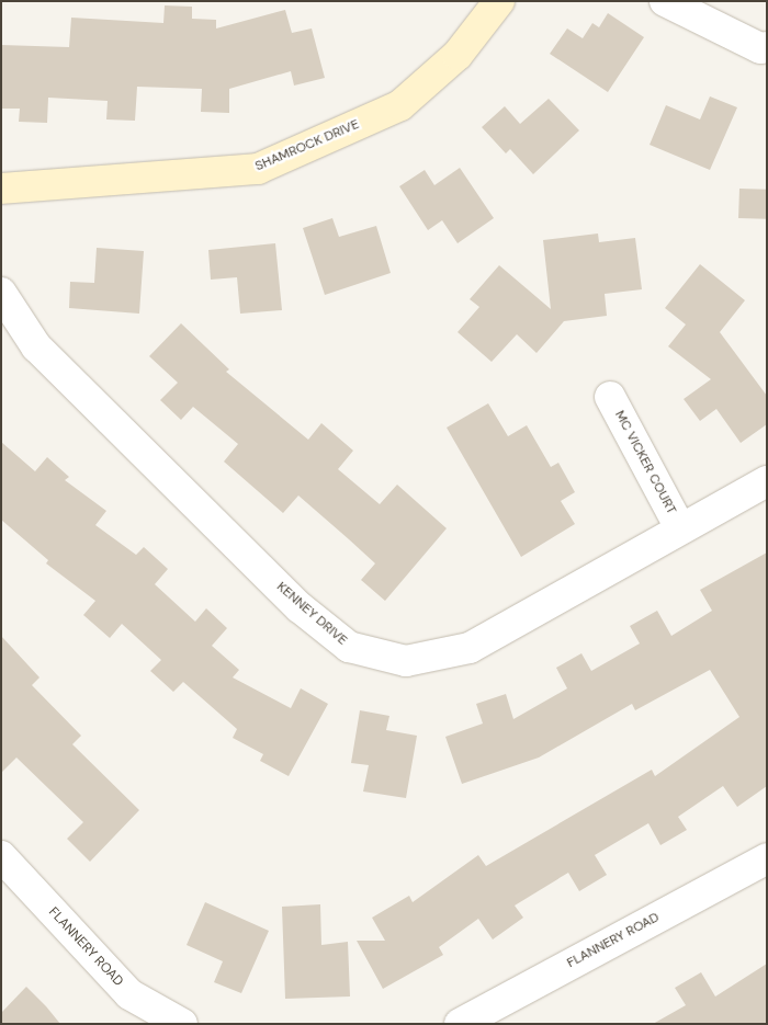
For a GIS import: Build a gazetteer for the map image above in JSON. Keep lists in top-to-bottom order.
{
  "streets": {
    "street": [
      "SHAMROCK DRIVE",
      "MC VICKER COURT",
      "KENNEY DRIVE",
      "FLANNERY ROAD"
    ]
  },
  "crossings": [
    ["MC VICKER COURT", "KENNEY DRIVE"]
  ]
}
